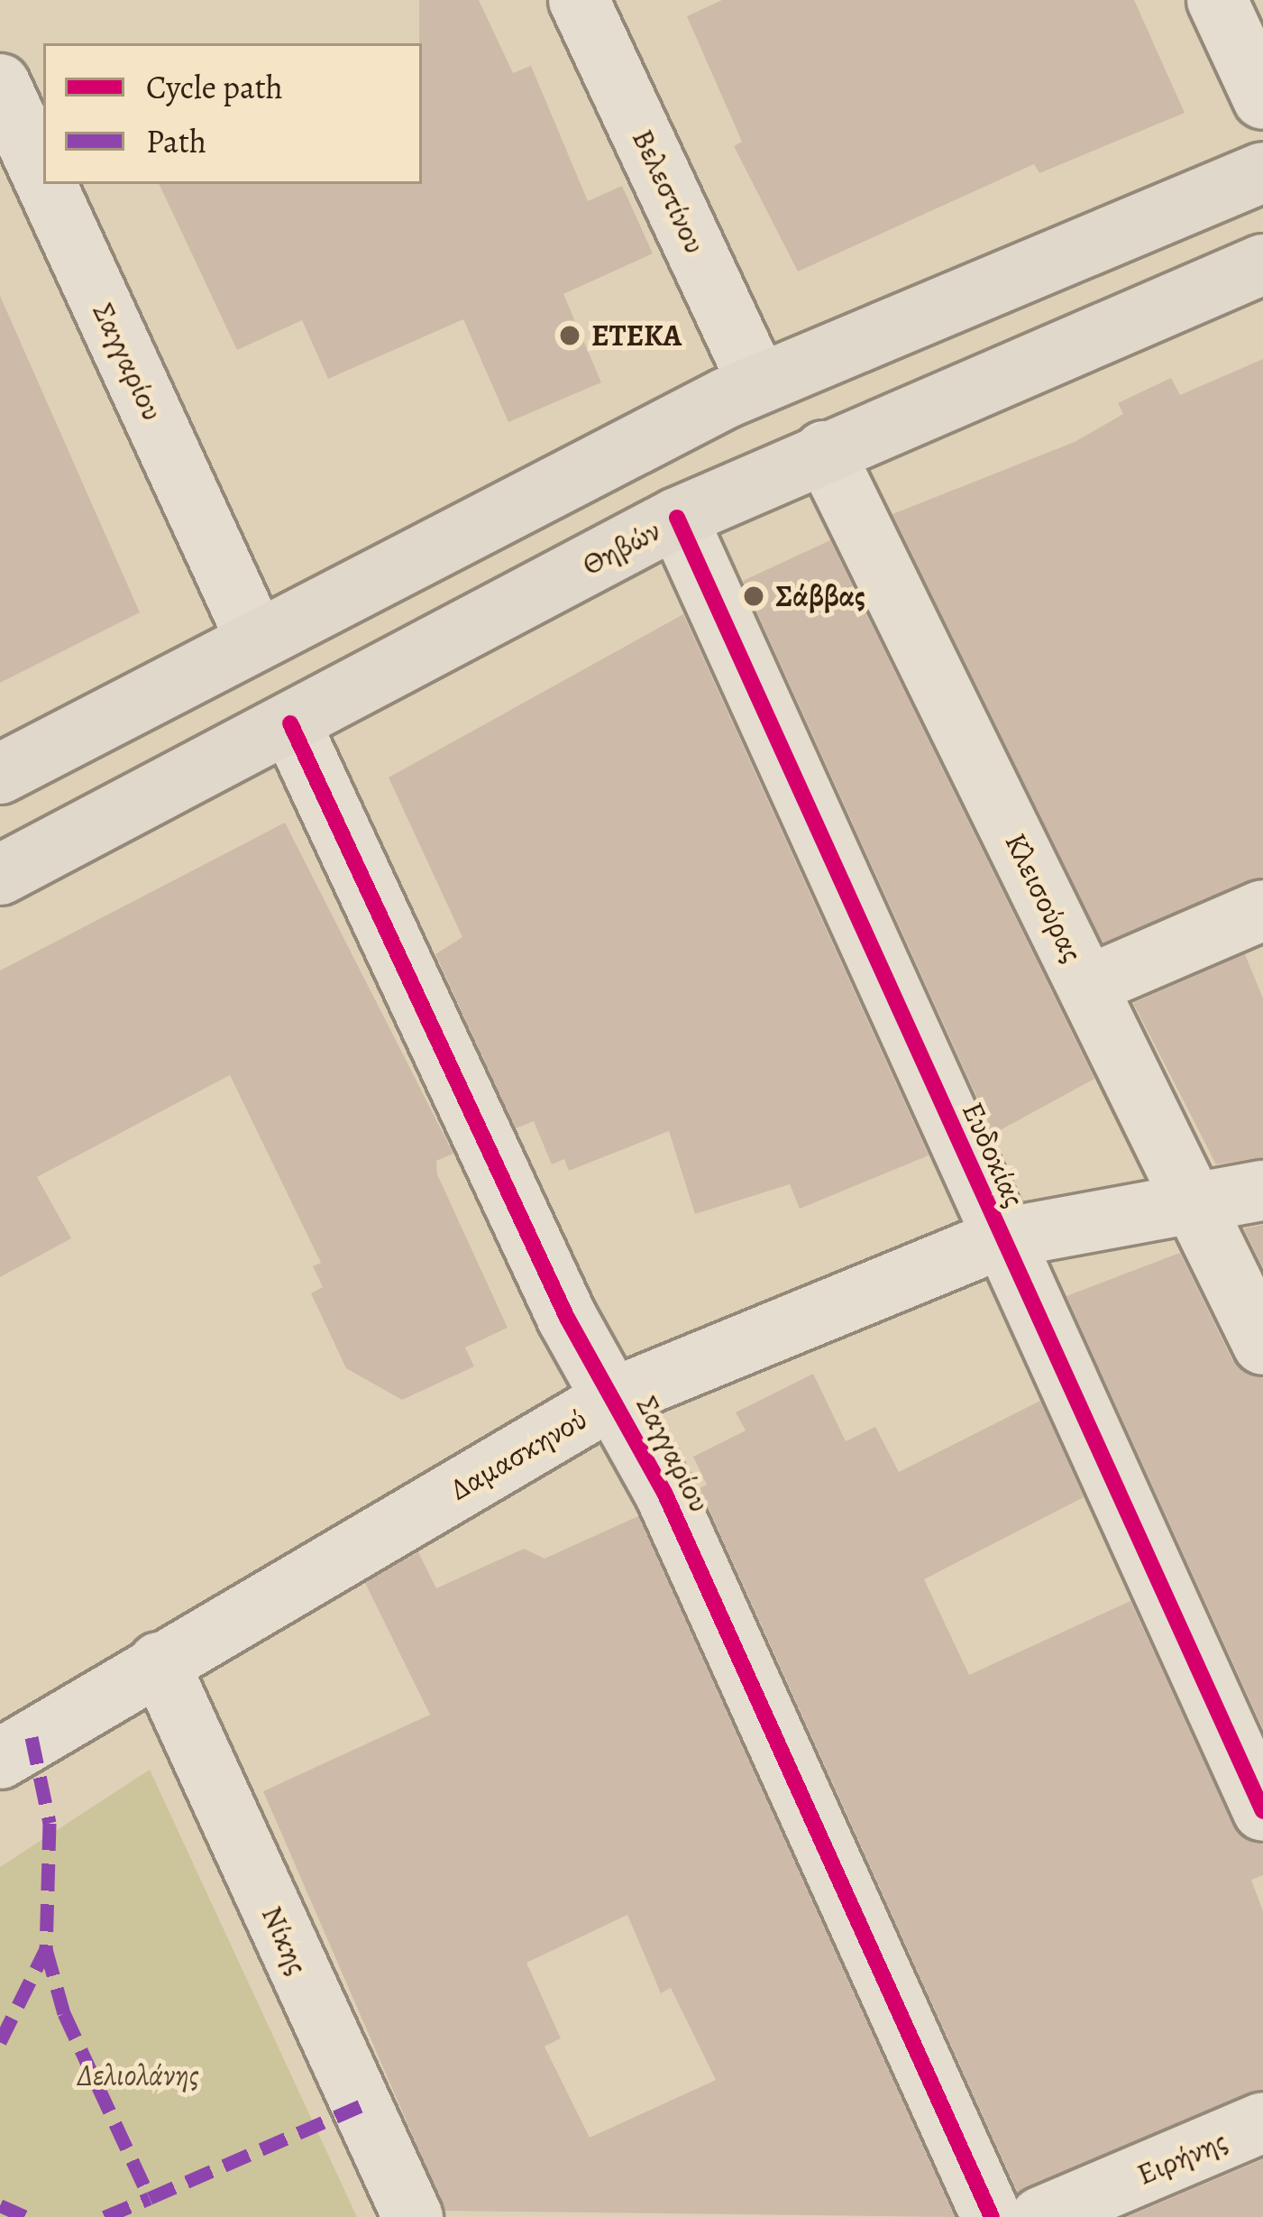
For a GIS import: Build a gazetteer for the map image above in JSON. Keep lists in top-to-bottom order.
{
  "streets": {
    "main road": ["Θηβών"],
    "street": [
      "Βελεστίνου",
      "Σαγγαρίου",
      "Κλεισούρας",
      "Ευδοκίας",
      "Δαμασκηνού",
      "Νίκης",
      "Ειρήνης"
    ]
  },
  "crossings": [
    ["Σαγγαρίου", "Θηβών"],
    ["Σαγγαρίου", "Δαμασκηνού"],
    ["Θηβών", "Κλεισούρας"],
    ["Θηβών", "Ευδοκίας"],
    ["Κλεισούρας", "Δαμασκηνού"],
    ["Ευδοκίας", "Δαμασκηνού"],
    ["Δαμασκηνού", "Νίκης"]
  ],
  "parks": ["Δελιολάνης"],
  "places": ["ΕΤΕΚΑ", "Σάββας"],
  "legend": ["Cycle path", "Path"]
}
